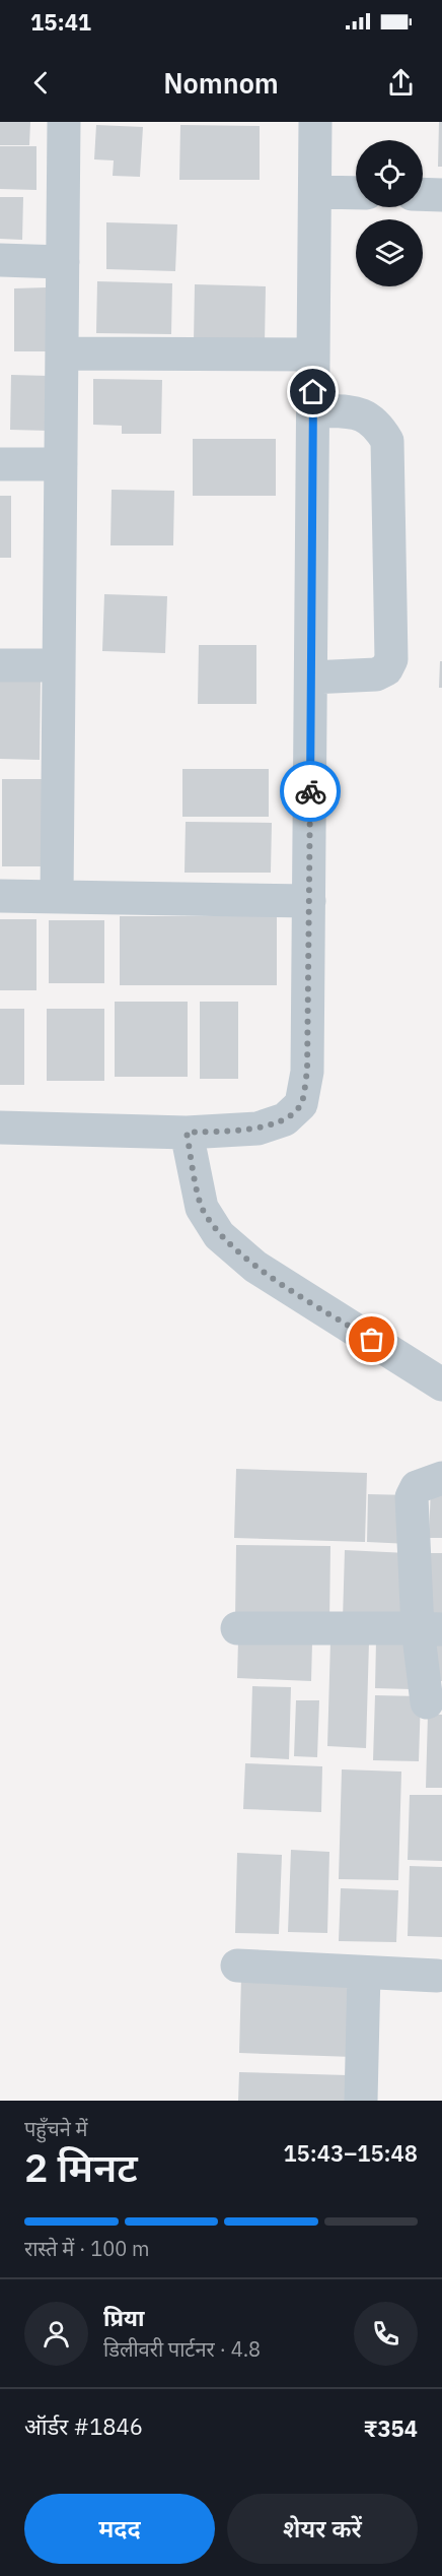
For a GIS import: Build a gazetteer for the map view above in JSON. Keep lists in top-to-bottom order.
{
  "page": {
    "status": "15:41",
    "header": "Nomnom",
    "heading": ["2 मिनट", "पहुँचने में", "15:43–15:48"],
    "panel": [
      "प्रिया",
      "डिलीवरी पार्टनर · 4.8",
      "ऑर्डर #1846",
      "₹354"
    ],
    "bar": "रास्ते में · 100 m",
    "buttons": ["मदद", "शेयर करें"]
  }
}
